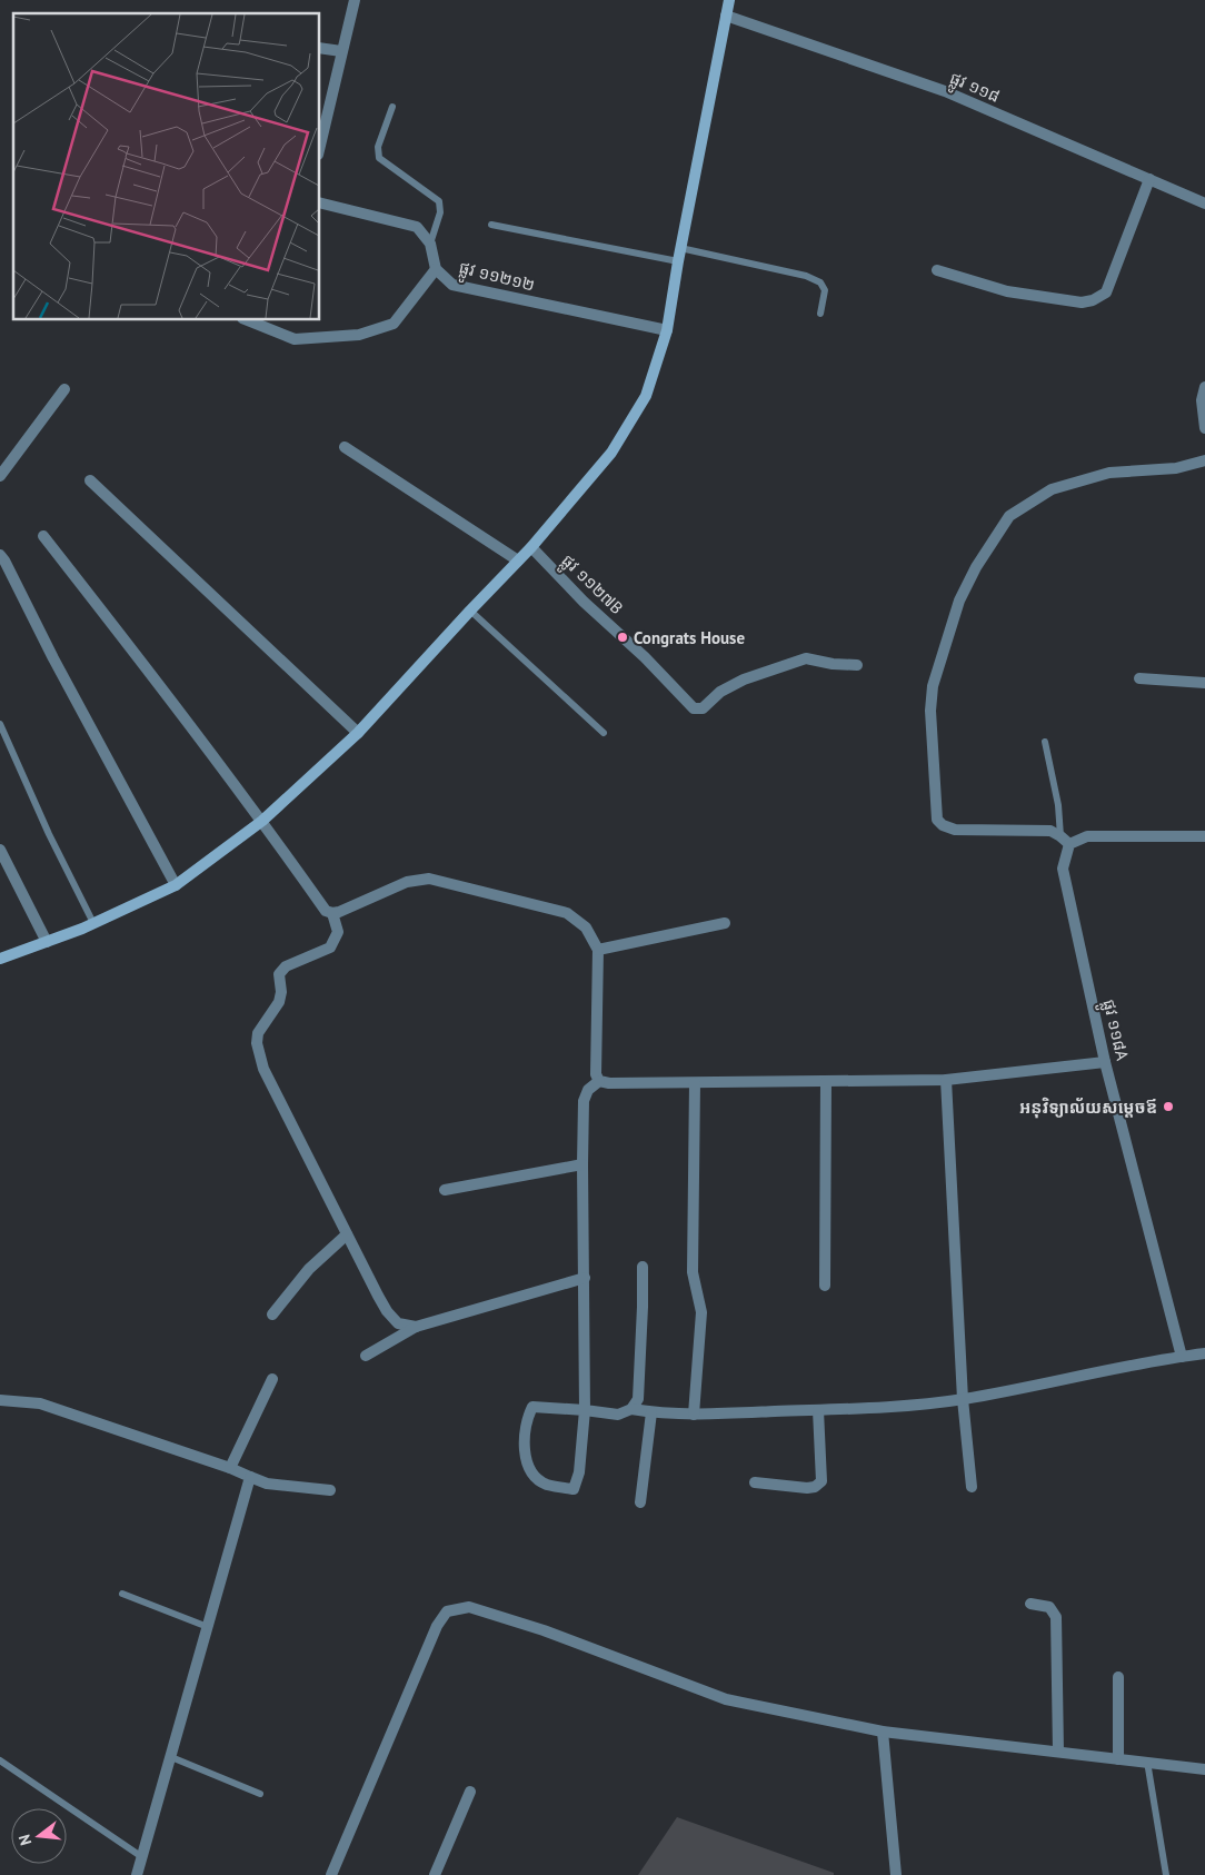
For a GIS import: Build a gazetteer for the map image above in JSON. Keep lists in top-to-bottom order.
{
  "streets": {
    "street": [
      "ផ្លូវ ១១៨",
      "ផ្លូវ ១១២១២",
      "ផ្លូវ ១១២៧B",
      "ផ្លូវ ១១៨A"
    ]
  },
  "places": ["Congrats House", "អនុវិទ្យាល័យសម្តេចឪ"],
  "north": "left"
}
